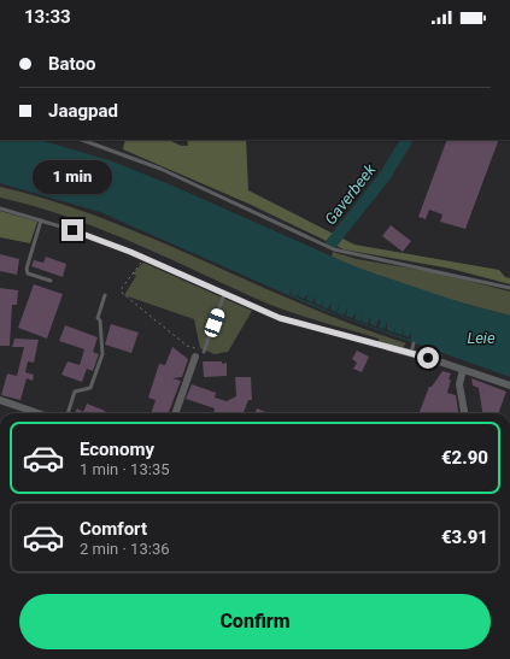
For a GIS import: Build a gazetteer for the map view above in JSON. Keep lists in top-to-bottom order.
{
  "water": ["Gaverbeek", "Leie"],
  "page": {
    "status": "13:33",
    "banner": ["Batoo", "Jaagpad"],
    "bubble": "1 min",
    "list": [
      {
        "name": "Economy",
        "note": "1 min · 13:35",
        "value": "€2.90"
      },
      {
        "name": "Comfort",
        "note": "2 min · 13:36",
        "value": "€3.91"
      }
    ],
    "buttons": "Confirm"
  }
}
